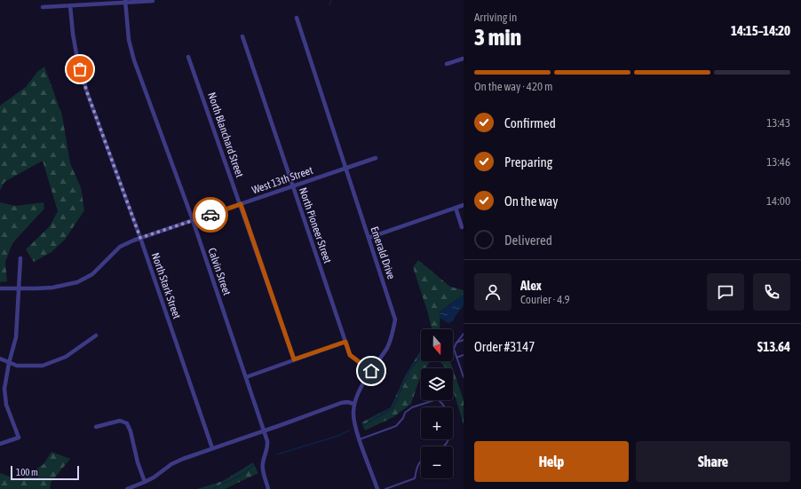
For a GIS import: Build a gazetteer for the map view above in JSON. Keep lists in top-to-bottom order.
{
  "streets": {
    "street": [
      "North Blanchard Street",
      "West 13th Street",
      "North Pioneer Street",
      "Emerald Drive",
      "Calvin Street",
      "North Stark Street"
    ]
  },
  "crossings": [
    ["North Blanchard Street", "West 13th Street"],
    ["West 13th Street", "North Pioneer Street"],
    ["West 13th Street", "Emerald Drive"],
    ["West 13th Street", "Calvin Street"],
    ["West 13th Street", "North Stark Street"],
    ["North Pioneer Street", "Emerald Drive"]
  ],
  "scale_bar": "100 m",
  "north": "bottom",
  "page": {
    "heading": ["3 min", "Arriving in", "14:15–14:20"],
    "panel": [
      "Alex",
      "Courier · 4.9",
      "Order #3147",
      "$13.64"
    ],
    "bar": "On the way · 420 m",
    "list": [
      ["Confirmed", "13:43"],
      ["Preparing", "13:46"],
      ["On the way", "14:00"],
      "Delivered"
    ],
    "map_buttons": ["+", "−"],
    "buttons": ["Help", "Share"],
    "scale": "100 m"
  }
}
